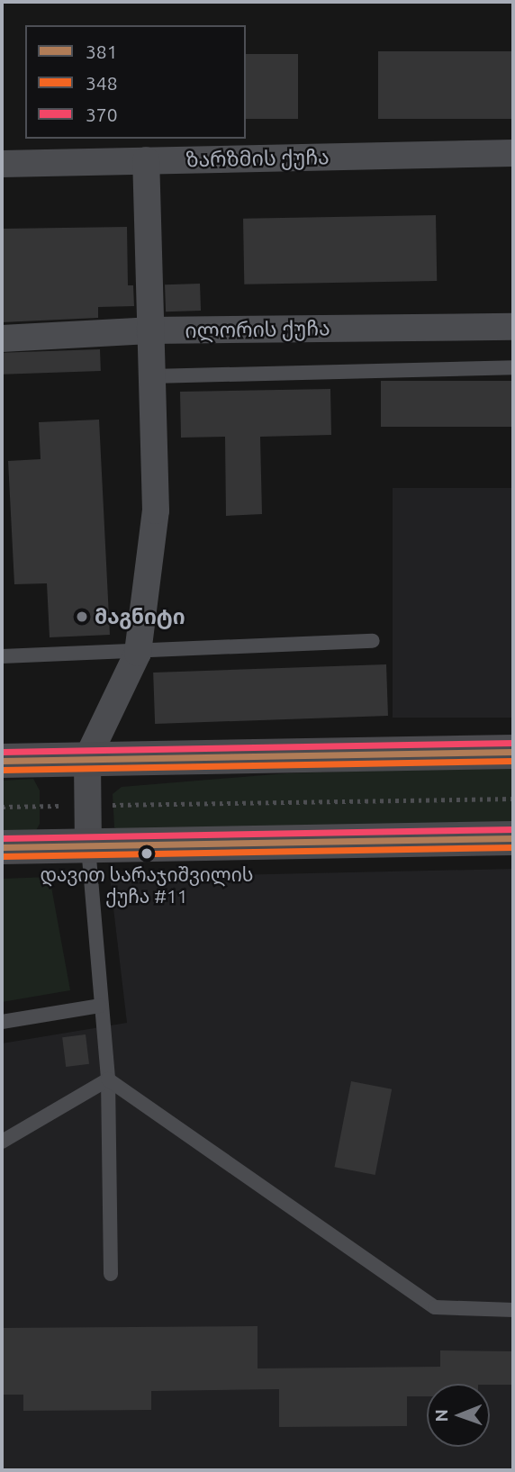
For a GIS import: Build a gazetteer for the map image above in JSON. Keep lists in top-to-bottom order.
{
  "streets": {
    "street": ["ზარზმის ქუჩა", "ილორის ქუჩა"]
  },
  "places": ["მაგნიტი", "დავით სარაჯიშვილის ქუჩა #11"],
  "lines": ["transit line 370", "transit line 381", "transit line 348"],
  "legend": ["381", "348", "370"],
  "north": "left"
}
